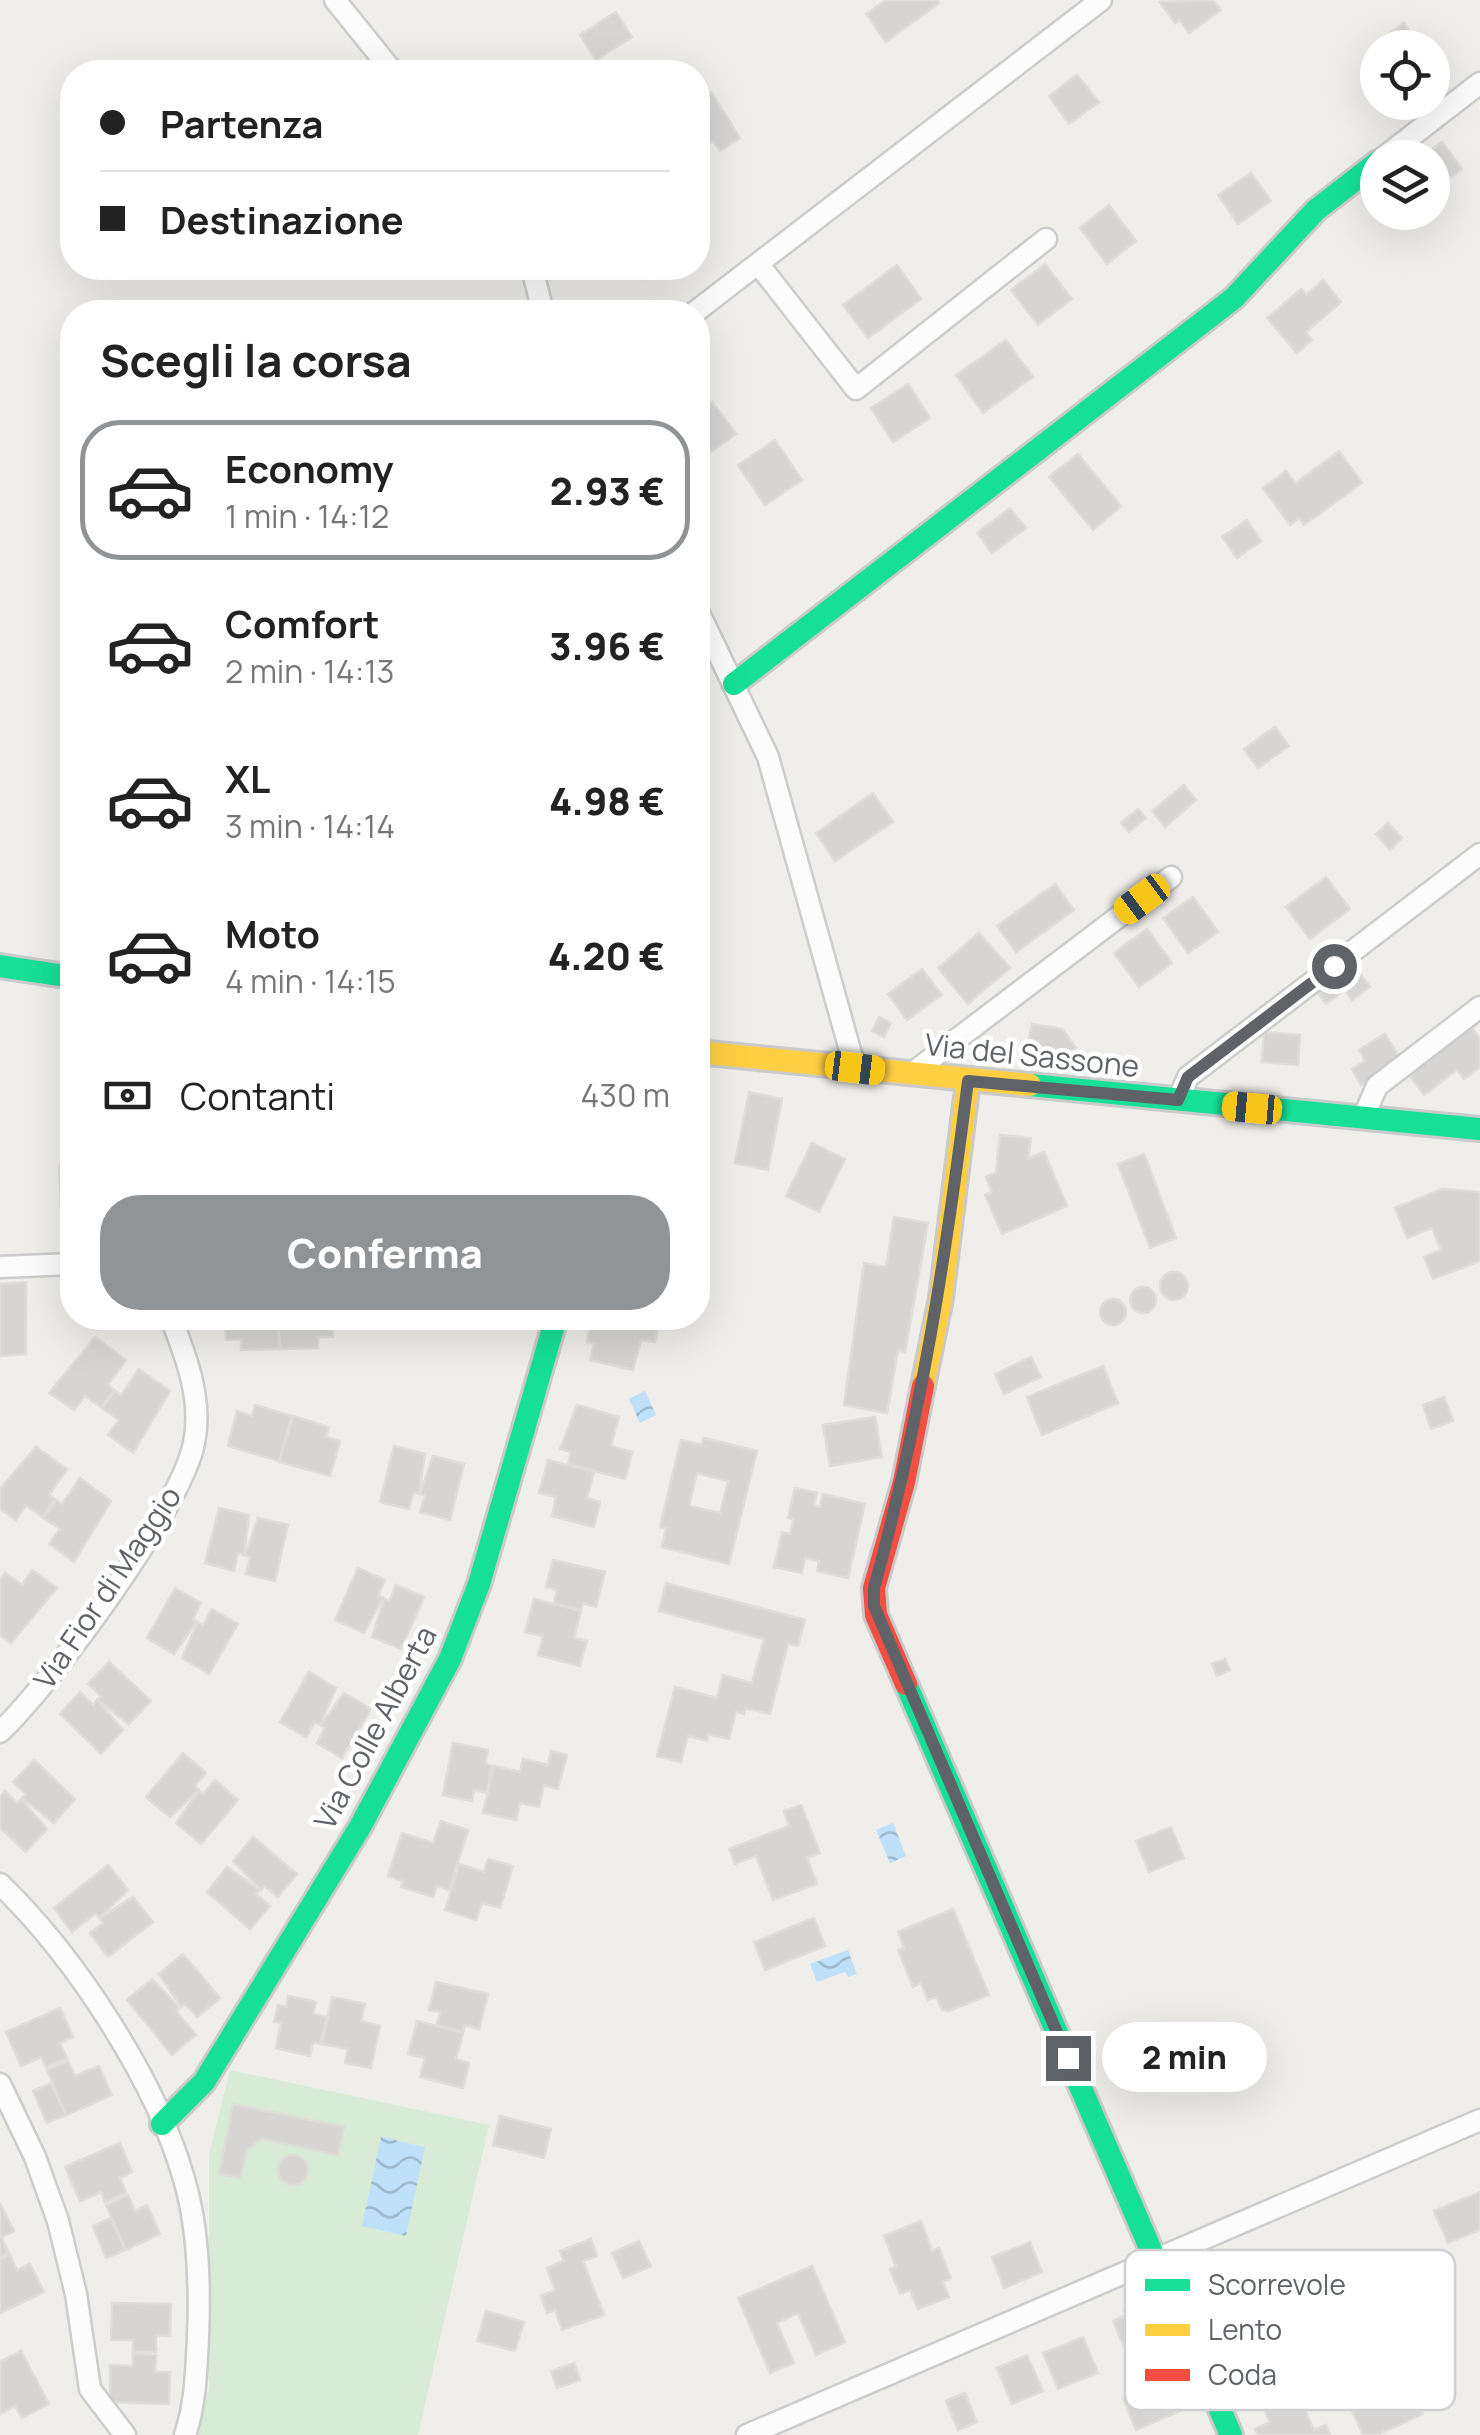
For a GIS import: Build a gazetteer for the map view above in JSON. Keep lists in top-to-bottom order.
{
  "streets": {
    "street": ["Via del Sassone", "Via Fior di Maggio", "Via Colle Alberta"]
  },
  "legend": ["Scorrevole", "Lento", "Coda"],
  "page": {
    "banner": ["Partenza", "Destinazione"],
    "heading": "Scegli la corsa",
    "list": [
      {
        "name": "Economy",
        "note": "1 min · 14:12",
        "value": "2.93 €"
      },
      {
        "name": "Comfort",
        "note": "2 min · 14:13",
        "value": "3.96 €"
      },
      {
        "name": "XL",
        "note": "3 min · 14:14",
        "value": "4.98 €"
      },
      {
        "name": "Moto",
        "note": "4 min · 14:15",
        "value": "4.20 €"
      }
    ],
    "pay": ["Contanti", "430 m"],
    "buttons": "Conferma",
    "bubble": "2 min"
  }
}
